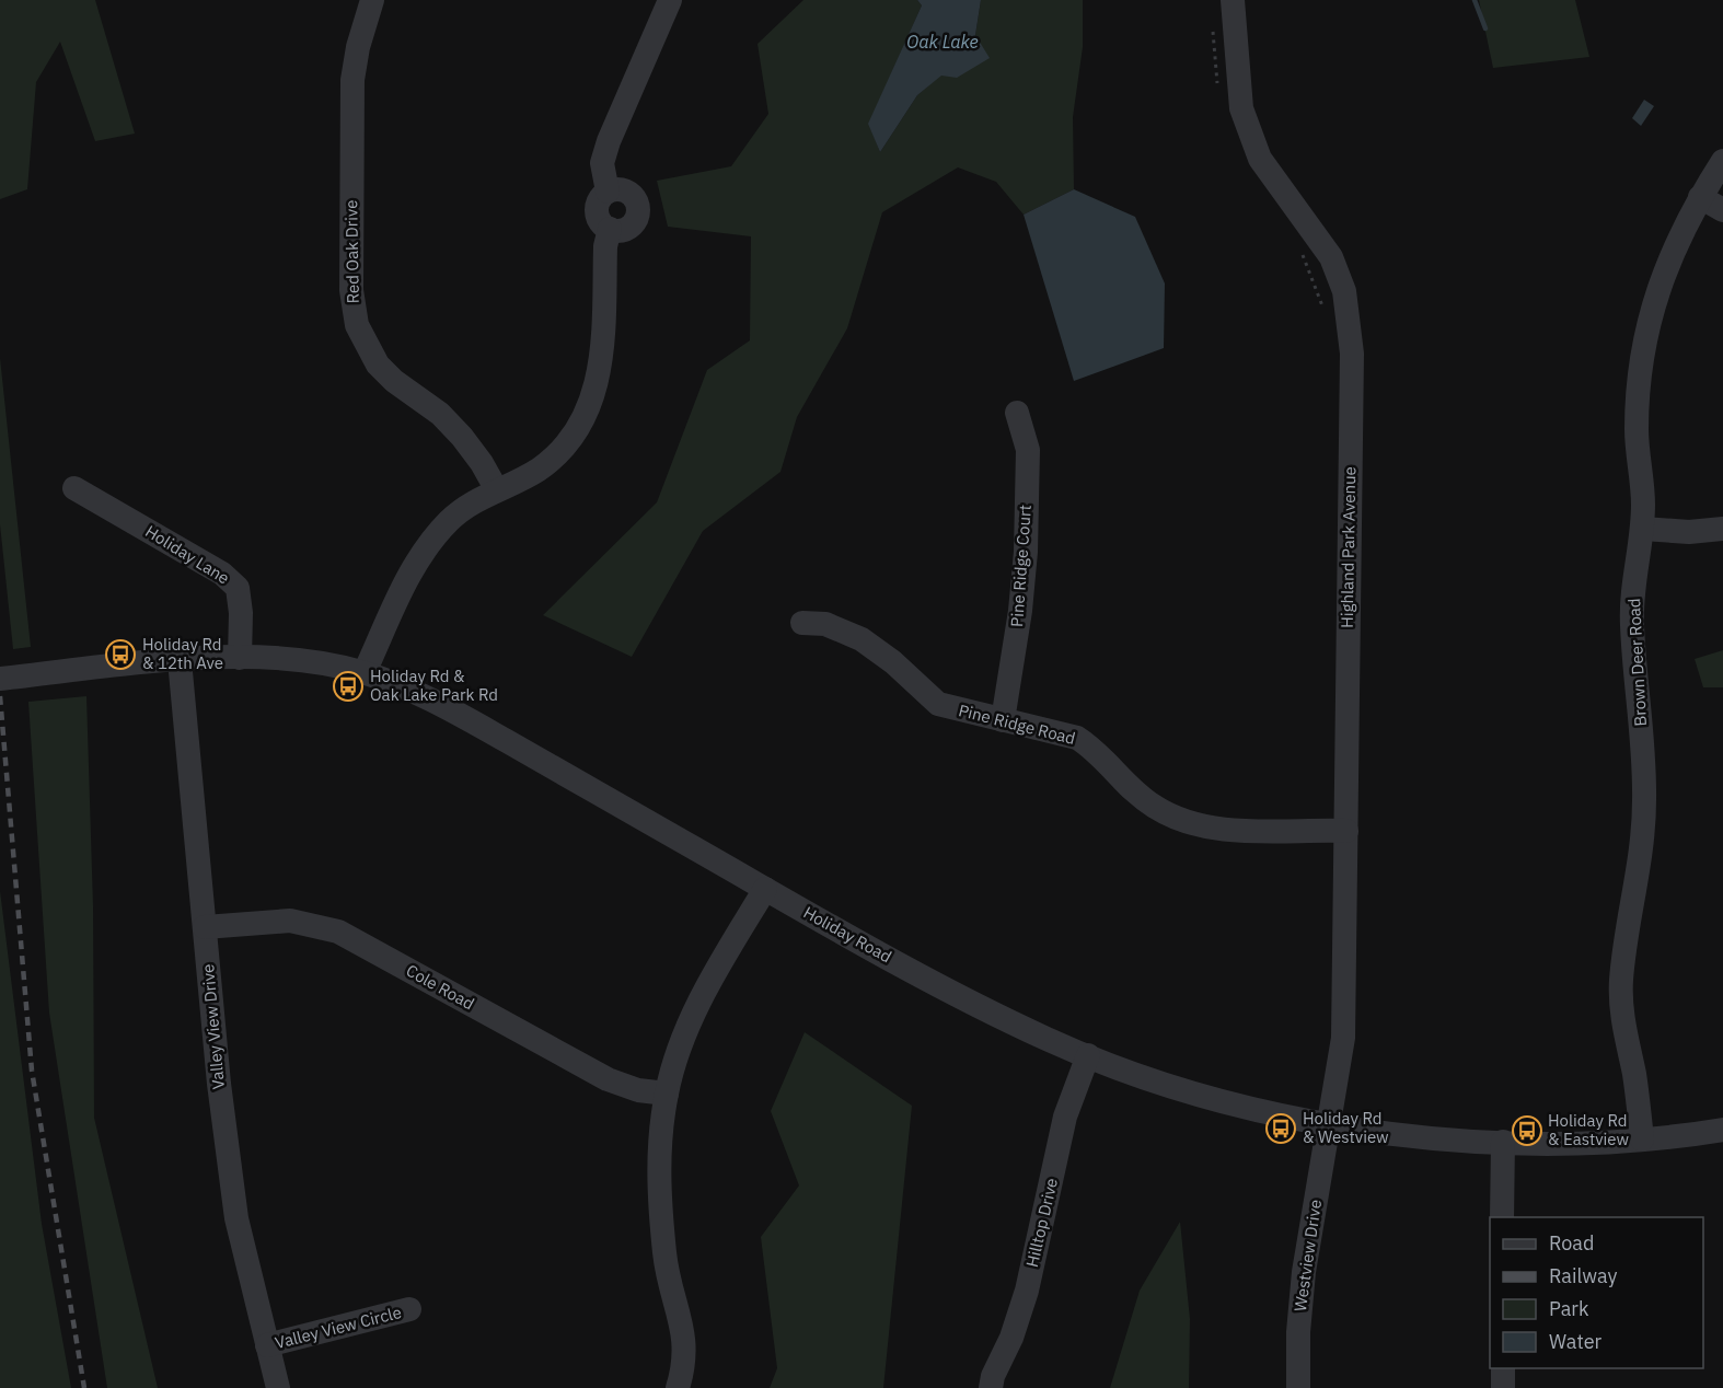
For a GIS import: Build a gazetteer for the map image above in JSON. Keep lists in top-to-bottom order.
{
  "streets": {
    "street": [
      "Red Oak Drive",
      "Highland Park Avenue",
      "Holiday Lane",
      "Pine Ridge Court",
      "Brown Deer Road",
      "Pine Ridge Road",
      "Holiday Road",
      "Cole Road",
      "Valley View Drive",
      "Hilltop Drive",
      "Westview Drive",
      "Valley View Circle"
    ]
  },
  "crossings": [
    ["Highland Park Avenue", "Pine Ridge Road"],
    ["Highland Park Avenue", "Holiday Road"],
    ["Highland Park Avenue", "Westview Drive"],
    ["Holiday Lane", "Holiday Road"],
    ["Pine Ridge Court", "Pine Ridge Road"],
    ["Brown Deer Road", "Holiday Road"],
    ["Holiday Road", "Valley View Drive"],
    ["Holiday Road", "Hilltop Drive"],
    ["Holiday Road", "Westview Drive"],
    ["Cole Road", "Valley View Drive"],
    ["Valley View Drive", "Valley View Circle"]
  ],
  "water": ["Oak Lake"],
  "places": {
    "bus stop": [
      "Holiday Rd & 12th Ave",
      "Holiday Rd & Oak Lake Park Rd",
      "Holiday Rd & Westview",
      "Holiday Rd & Eastview"
    ]
  },
  "legend": [
    "Road",
    "Railway",
    "Park",
    "Water"
  ]
}
